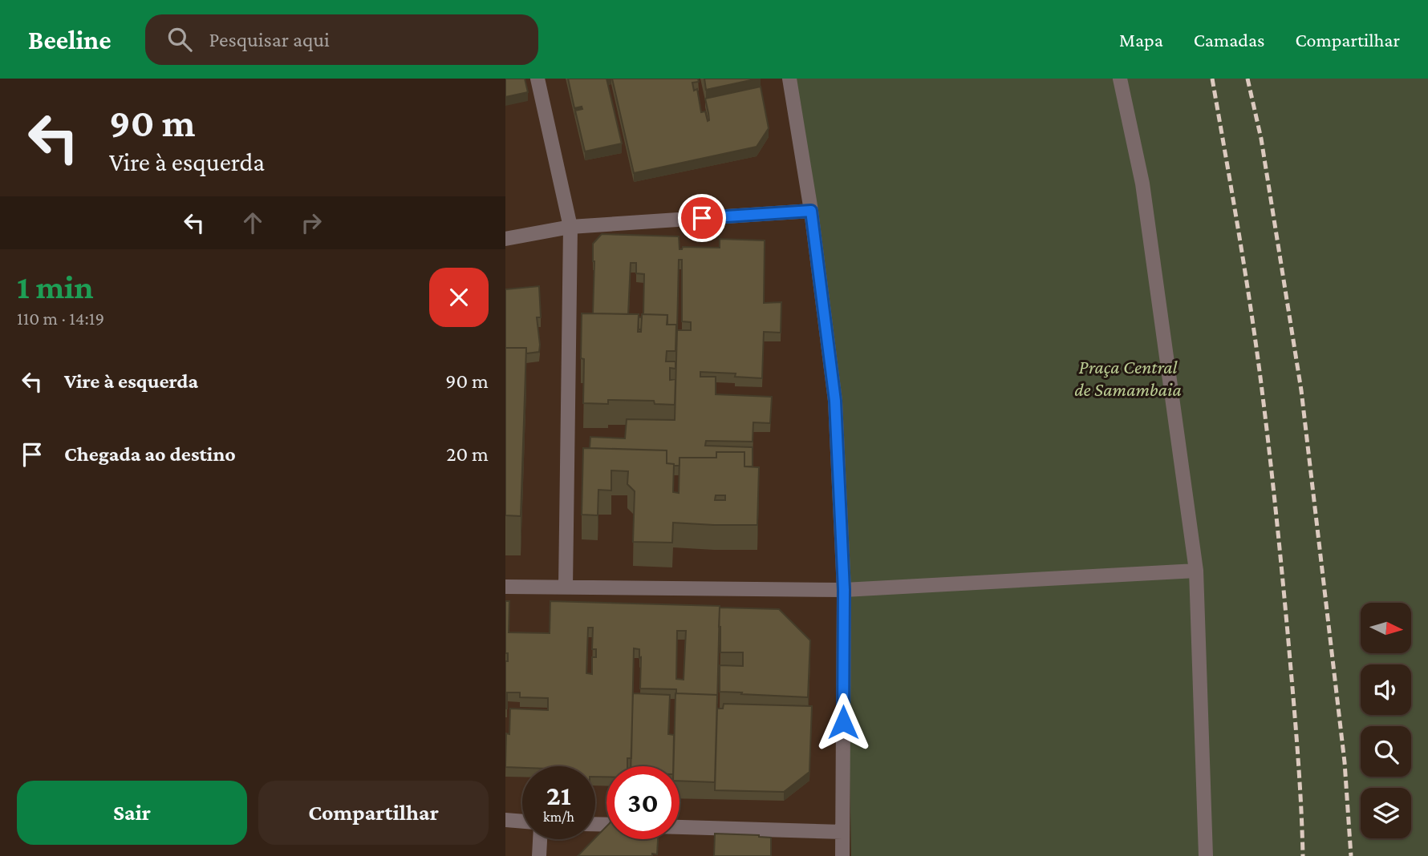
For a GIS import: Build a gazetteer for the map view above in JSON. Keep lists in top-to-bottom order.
{
  "parks": ["Praça Central de Samambaia"],
  "north": "right",
  "page": {
    "header": "Beeline",
    "search": "Pesquisar aqui",
    "nav": ["Mapa", "Camadas", "Compartilhar"],
    "turn": ["90 m", "Vire à esquerda"],
    "heading": ["1 min", "110 m · 14:19"],
    "list": [
      {
        "name": "Vire à esquerda",
        "value": "90 m"
      },
      {
        "name": "Chegada ao destino",
        "value": "20 m"
      }
    ],
    "speed": "21 km/h",
    "limit": "30",
    "buttons": ["Sair", "Compartilhar"]
  }
}
